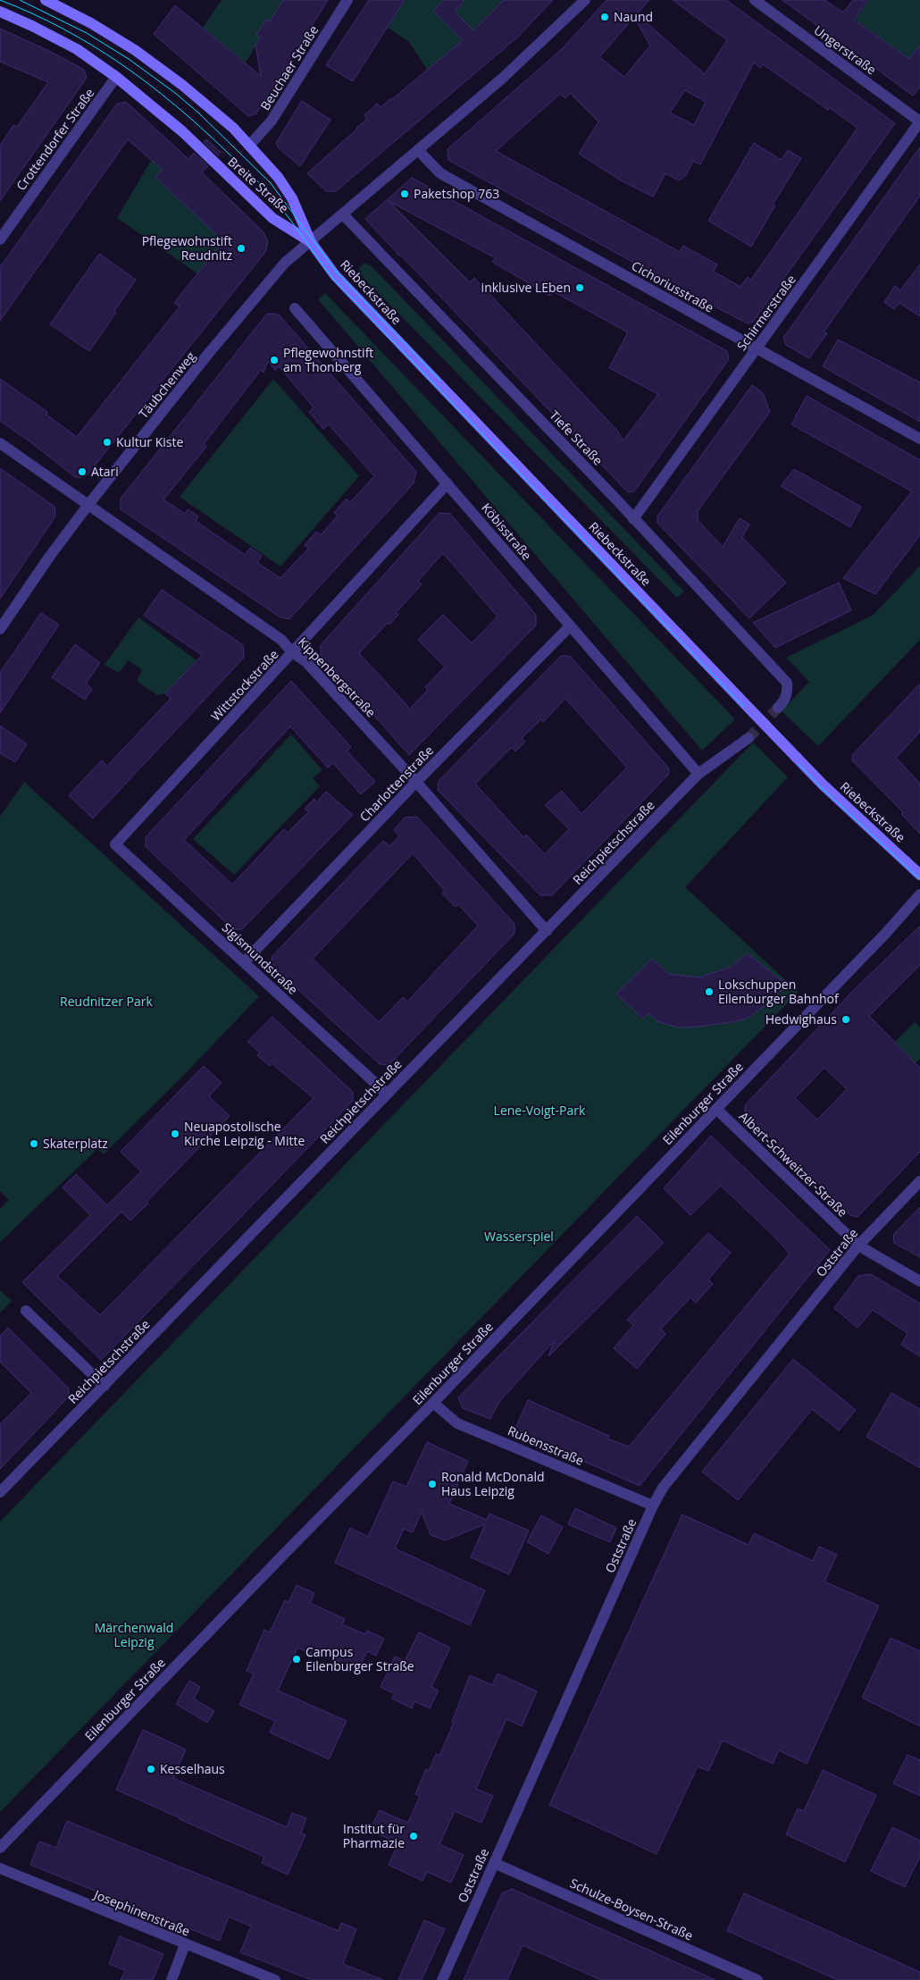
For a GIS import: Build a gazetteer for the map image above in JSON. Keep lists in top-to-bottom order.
{
  "streets": {
    "main road": ["Breite Straße", "Riebeckstraße"],
    "street": [
      "Ungerstraße",
      "Beuchaer Straße",
      "Crottendorfer Straße",
      "Cichoriusstraße",
      "Schirmerstraße",
      "Täubchenweg",
      "Tiefe Straße",
      "Köbisstraße",
      "Kippenbergstraße",
      "Wittstockstraße",
      "Charlottenstraße",
      "Reichpietschstraße",
      "Sigismundstraße",
      "Eilenburger Straße",
      "Albert-Schweitzer-Straße",
      "Oststraße",
      "Rubensstraße",
      "Schulze-Boysen-Straße",
      "Josephinenstraße"
    ]
  },
  "crossings": [
    ["Ungerstraße", "Schirmerstraße"],
    ["Beuchaer Straße", "Breite Straße"],
    ["Crottendorfer Straße", "Breite Straße"],
    ["Breite Straße", "Riebeckstraße"],
    ["Breite Straße", "Täubchenweg"],
    ["Cichoriusstraße", "Schirmerstraße"],
    ["Cichoriusstraße", "Täubchenweg"],
    ["Riebeckstraße", "Täubchenweg"],
    ["Schirmerstraße", "Tiefe Straße"],
    ["Täubchenweg", "Tiefe Straße"],
    ["Täubchenweg", "Kippenbergstraße"],
    ["Köbisstraße", "Wittstockstraße"],
    ["Köbisstraße", "Charlottenstraße"],
    ["Köbisstraße", "Reichpietschstraße"],
    ["Kippenbergstraße", "Wittstockstraße"],
    ["Kippenbergstraße", "Charlottenstraße"],
    ["Kippenbergstraße", "Reichpietschstraße"],
    ["Wittstockstraße", "Sigismundstraße"],
    ["Charlottenstraße", "Sigismundstraße"],
    ["Reichpietschstraße", "Sigismundstraße"],
    ["Eilenburger Straße", "Albert-Schweitzer-Straße"],
    ["Eilenburger Straße", "Rubensstraße"],
    ["Albert-Schweitzer-Straße", "Oststraße"],
    ["Oststraße", "Rubensstraße"],
    ["Oststraße", "Schulze-Boysen-Straße"]
  ],
  "parks": [
    "Reudnitzer Park",
    "Lene-Voigt-Park",
    "Wasserspiel",
    "Märchenwald Leipzig"
  ],
  "places": [
    "Naund",
    "Paketshop 763",
    "Pflegewohnstift Reudnitz",
    "inklusive LEben",
    "Pflegewohnstift am Thonberg",
    "Kultur Kiste",
    "Atari",
    "Lokschuppen Eilenburger Bahnhof",
    "Hedwighaus",
    "Neuapostolische Kirche Leipzig - Mitte",
    "Skaterplatz",
    "Ronald McDonald Haus Leipzig",
    "Campus Eilenburger Straße",
    "Kesselhaus",
    "Institut für Pharmazie"
  ]
}
